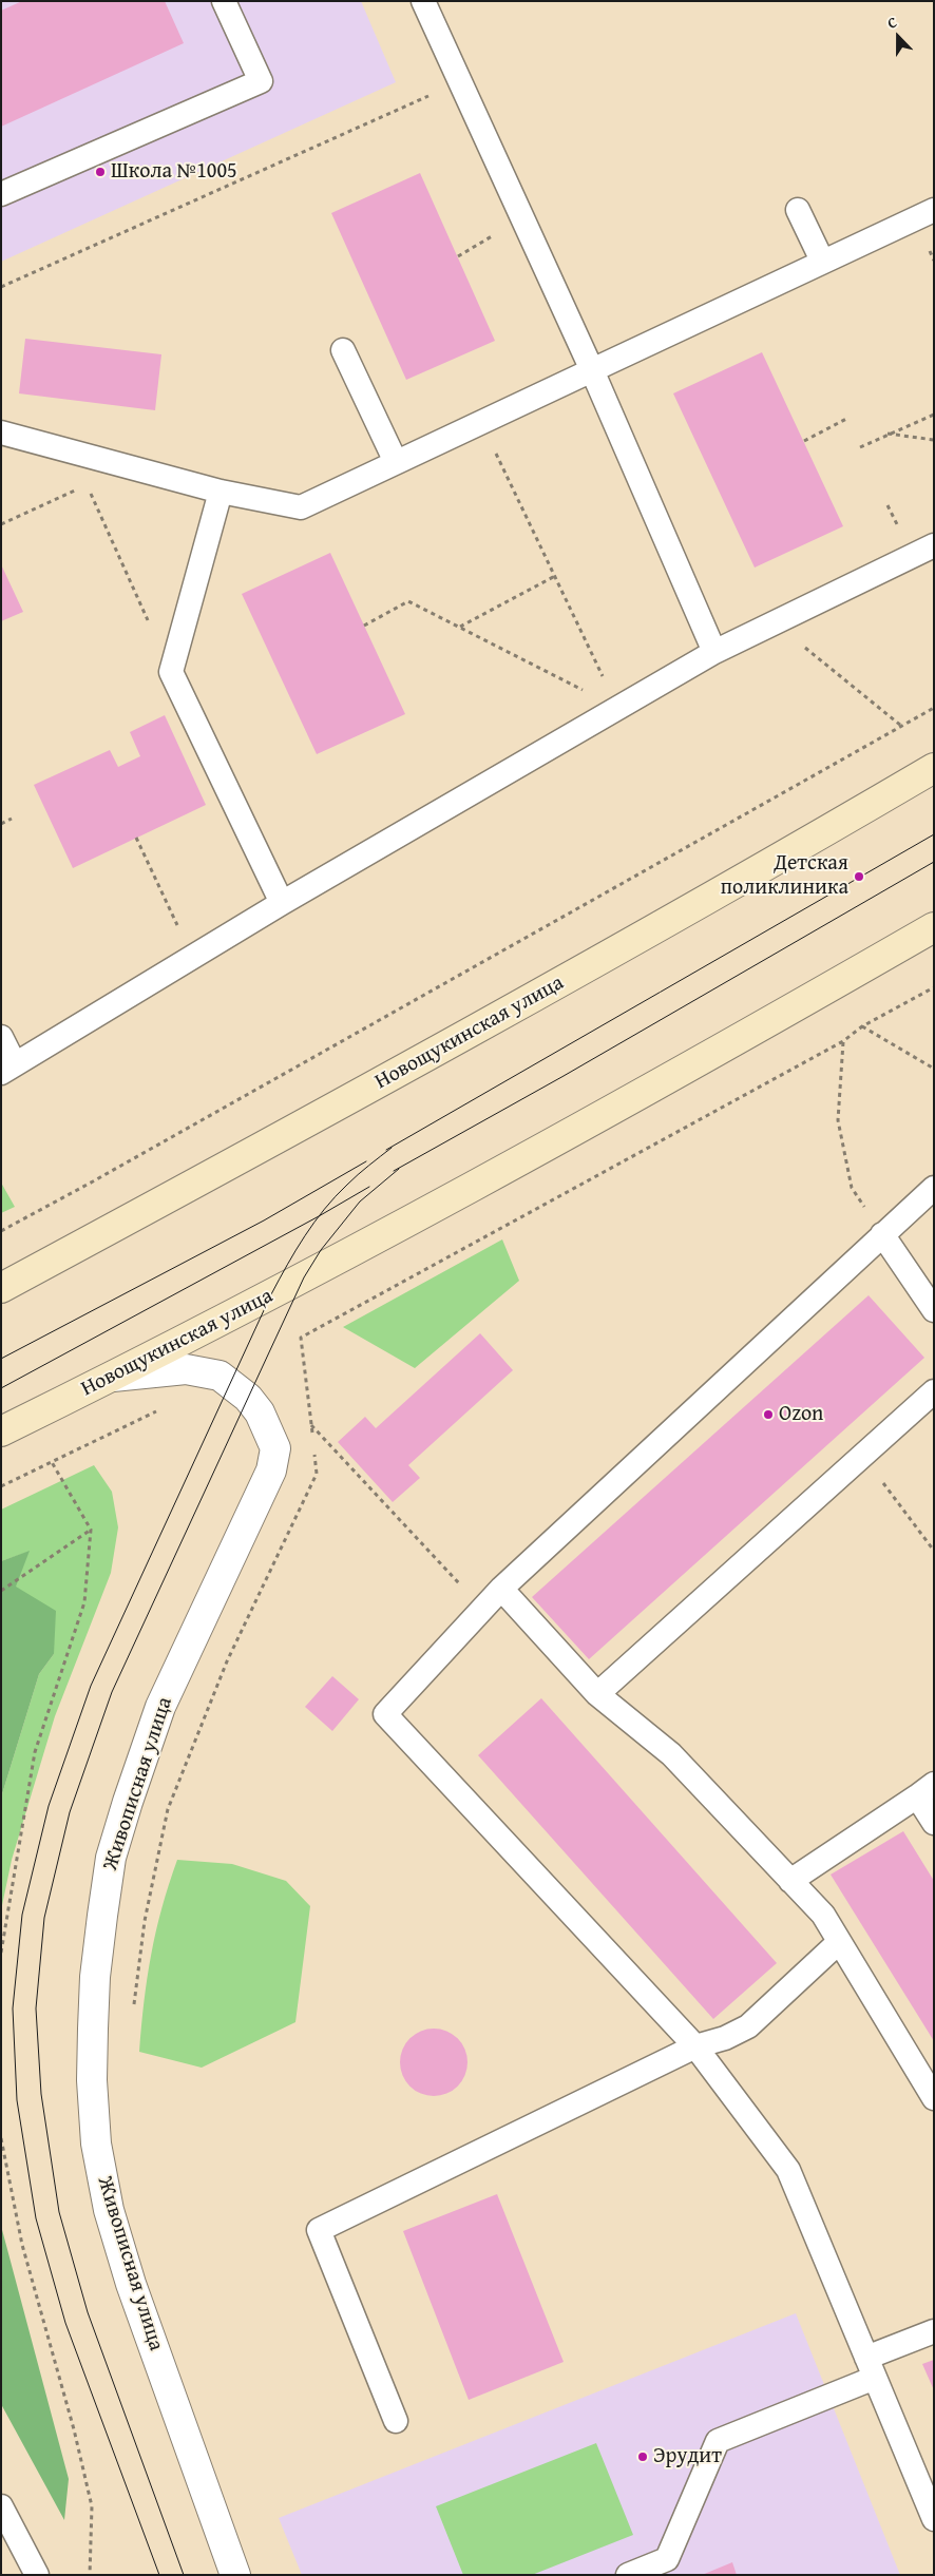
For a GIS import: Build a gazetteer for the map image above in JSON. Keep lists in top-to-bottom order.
{
  "streets": {
    "main road": ["Новощукинская улица"],
    "street": ["Живописная улица"]
  },
  "crossings": [
    ["Новощукинская улица", "Живописная улица"]
  ],
  "places": [
    "Школа №1005",
    "Детская поликлиника",
    "Ozon",
    "Эрудит"
  ],
  "north": "top"
}
